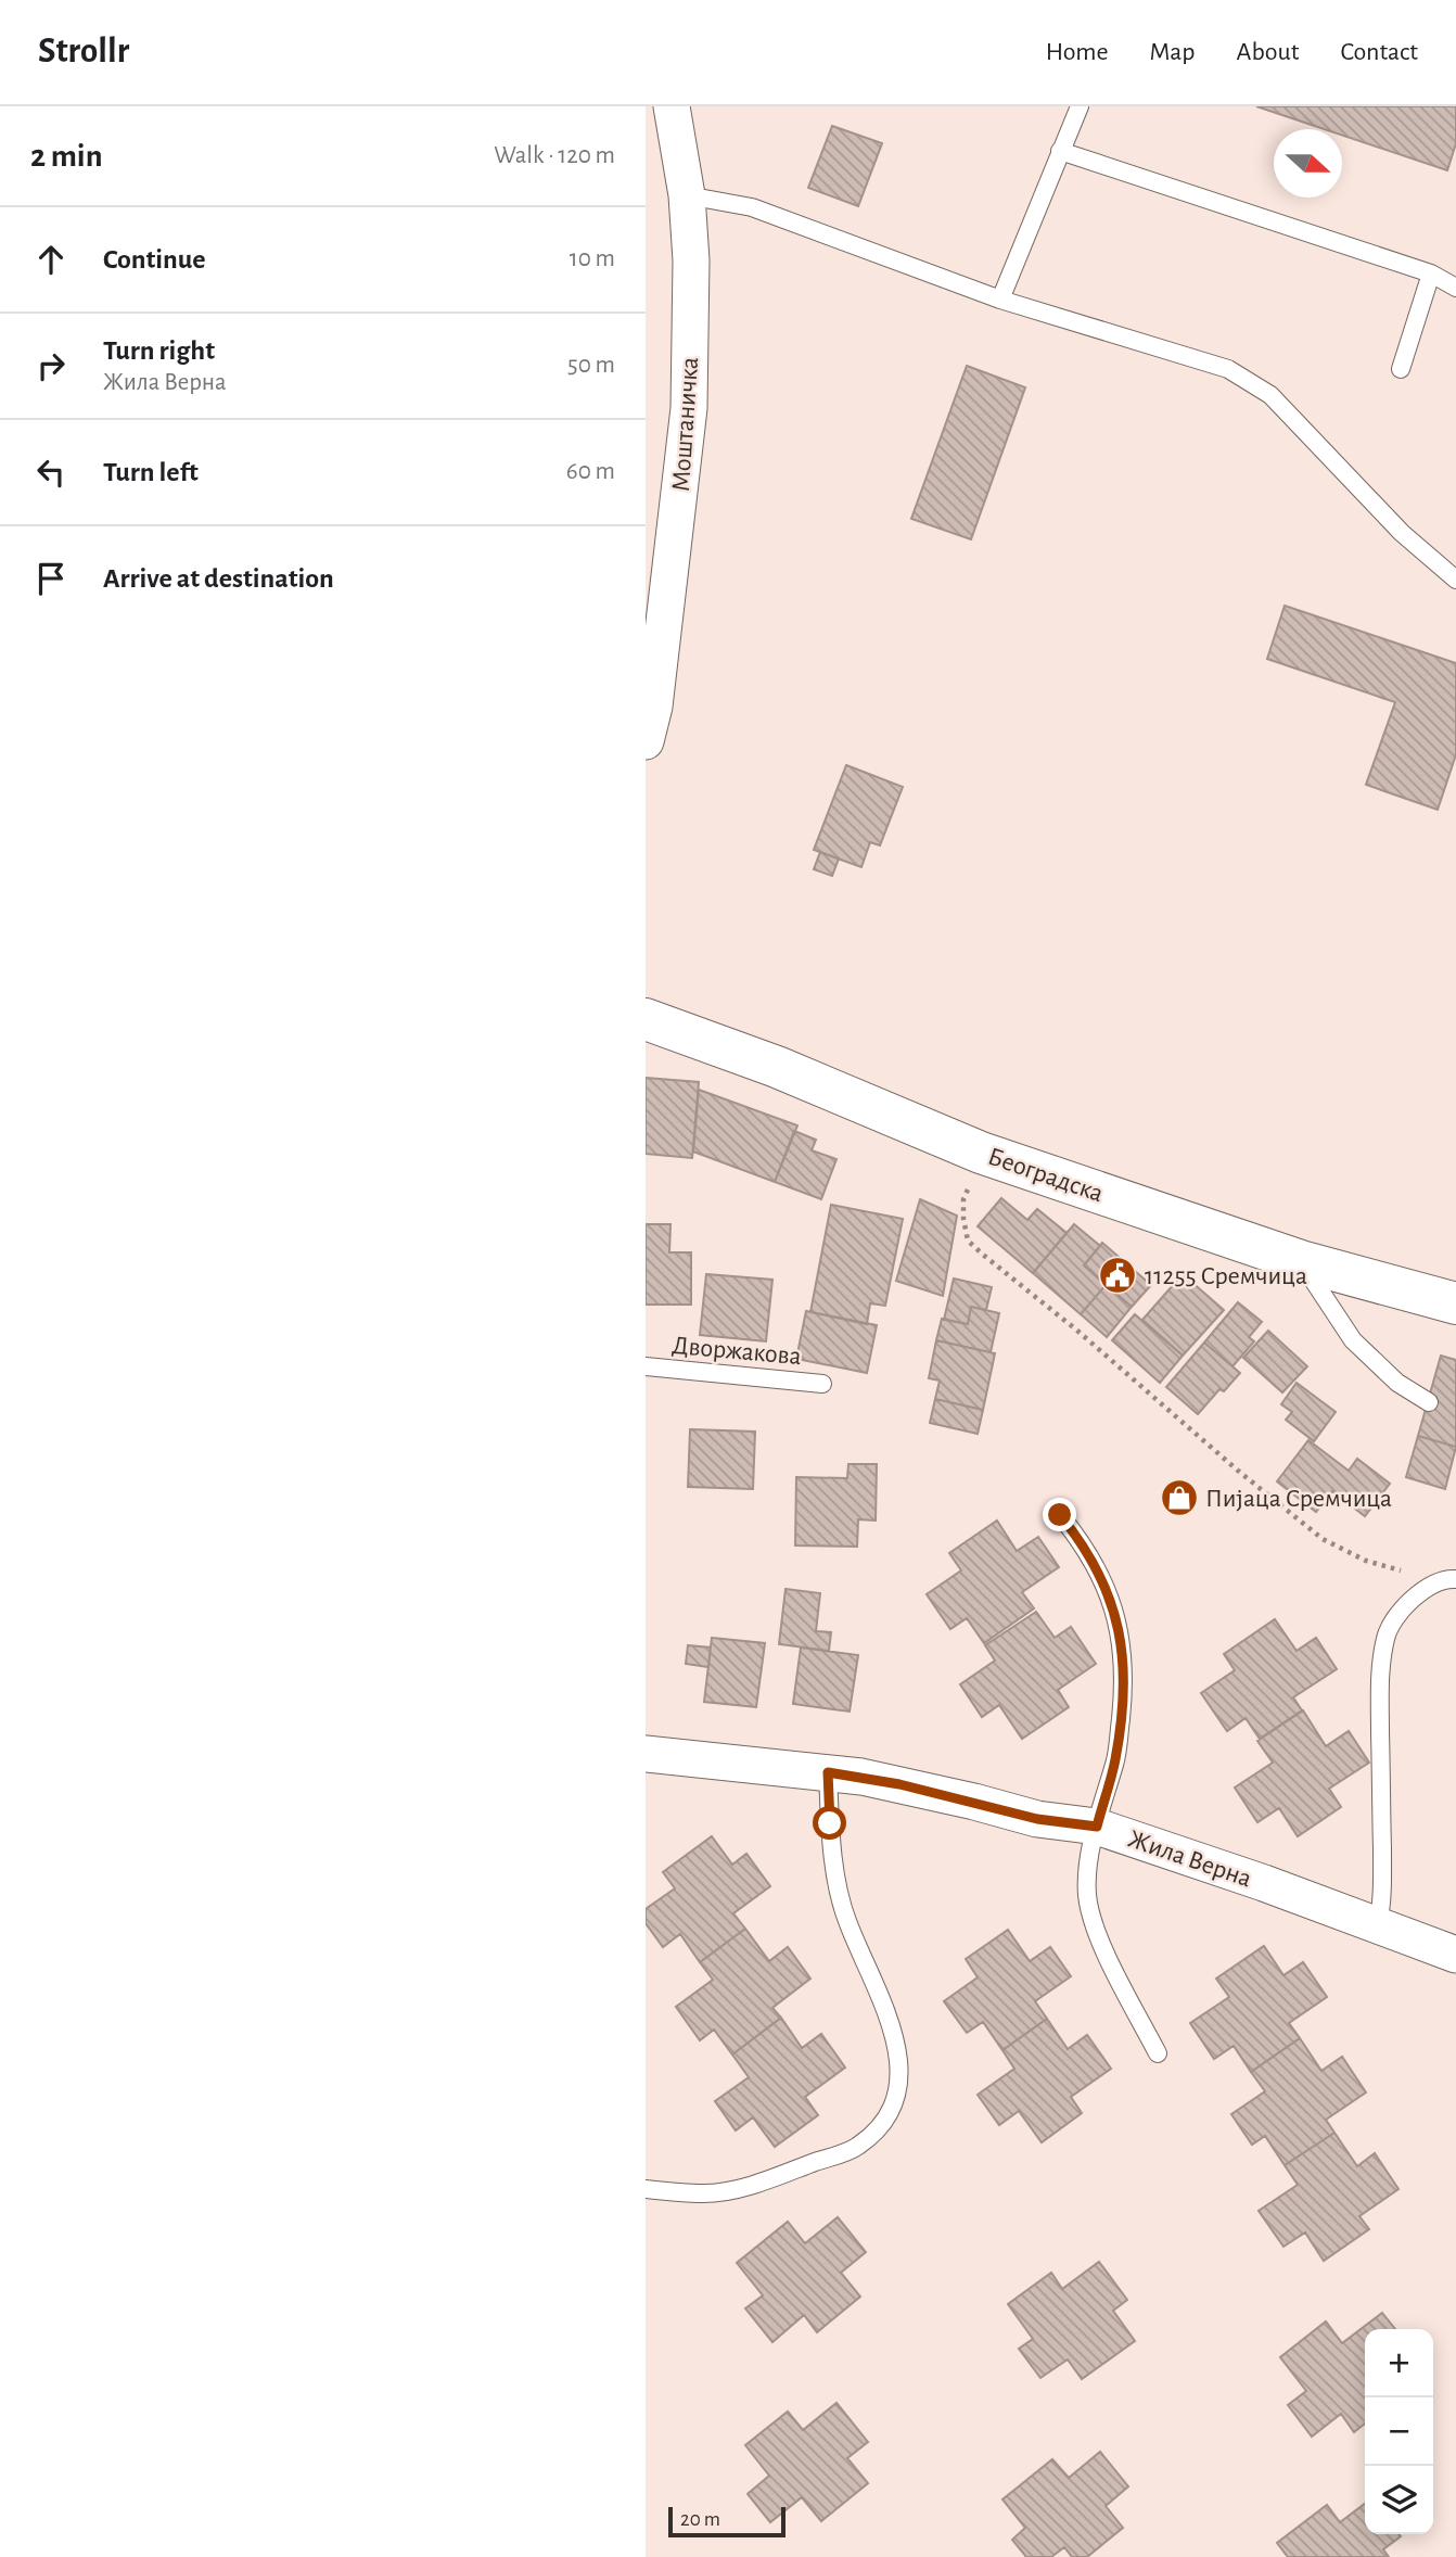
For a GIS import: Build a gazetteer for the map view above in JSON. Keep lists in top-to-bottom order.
{
  "streets": {
    "main road": ["Београдска"],
    "street": ["Моштаничка", "Жила Верна"],
    "lane": ["Дворжакова"]
  },
  "places": {
    "public building": ["11255 Сремчица"],
    "shop": ["Пијаца Сремчица"]
  },
  "scale_bar": "20 m",
  "north": "right",
  "page": {
    "header": "Strollr",
    "nav": [
      "Home",
      "Map",
      "About",
      "Contact"
    ],
    "heading": ["2 min", "Walk · 120 m"],
    "list": [
      ["Continue", "10 m"],
      ["Turn right", "Жила Верна", "50 m"],
      ["Turn left", "60 m"],
      "Arrive at destination"
    ],
    "map_buttons": ["+", "−"],
    "scale": "20 m"
  }
}
